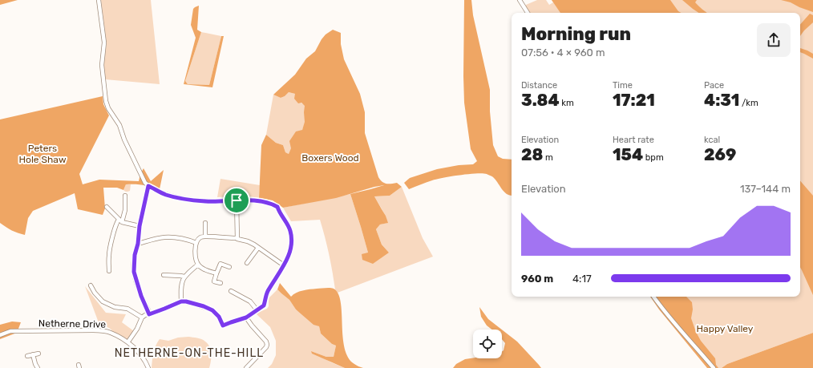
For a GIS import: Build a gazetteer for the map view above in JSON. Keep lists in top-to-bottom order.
{
  "streets": {
    "street": ["Netherne Drive"]
  },
  "districts": ["NETHERNE-ON-THE-HILL"],
  "parks": ["Peters Hole Shaw", "Boxers Wood", "Happy Valley"],
  "page": {
    "heading": ["Morning run", "07:56 · 4 × 960 m"],
    "stats": [
      ["Distance", "3.84 km"],
      ["Time", "17:21"],
      ["Pace", "4:31 /km"],
      ["Elevation", "28 m"],
      ["Heart rate", "154 bpm"],
      ["kcal", "269"]
    ],
    "chart": ["Elevation", "137–144 m"],
    "list": [
      {
        "name": "960 m",
        "note": "4:17"
      }
    ]
  }
}
